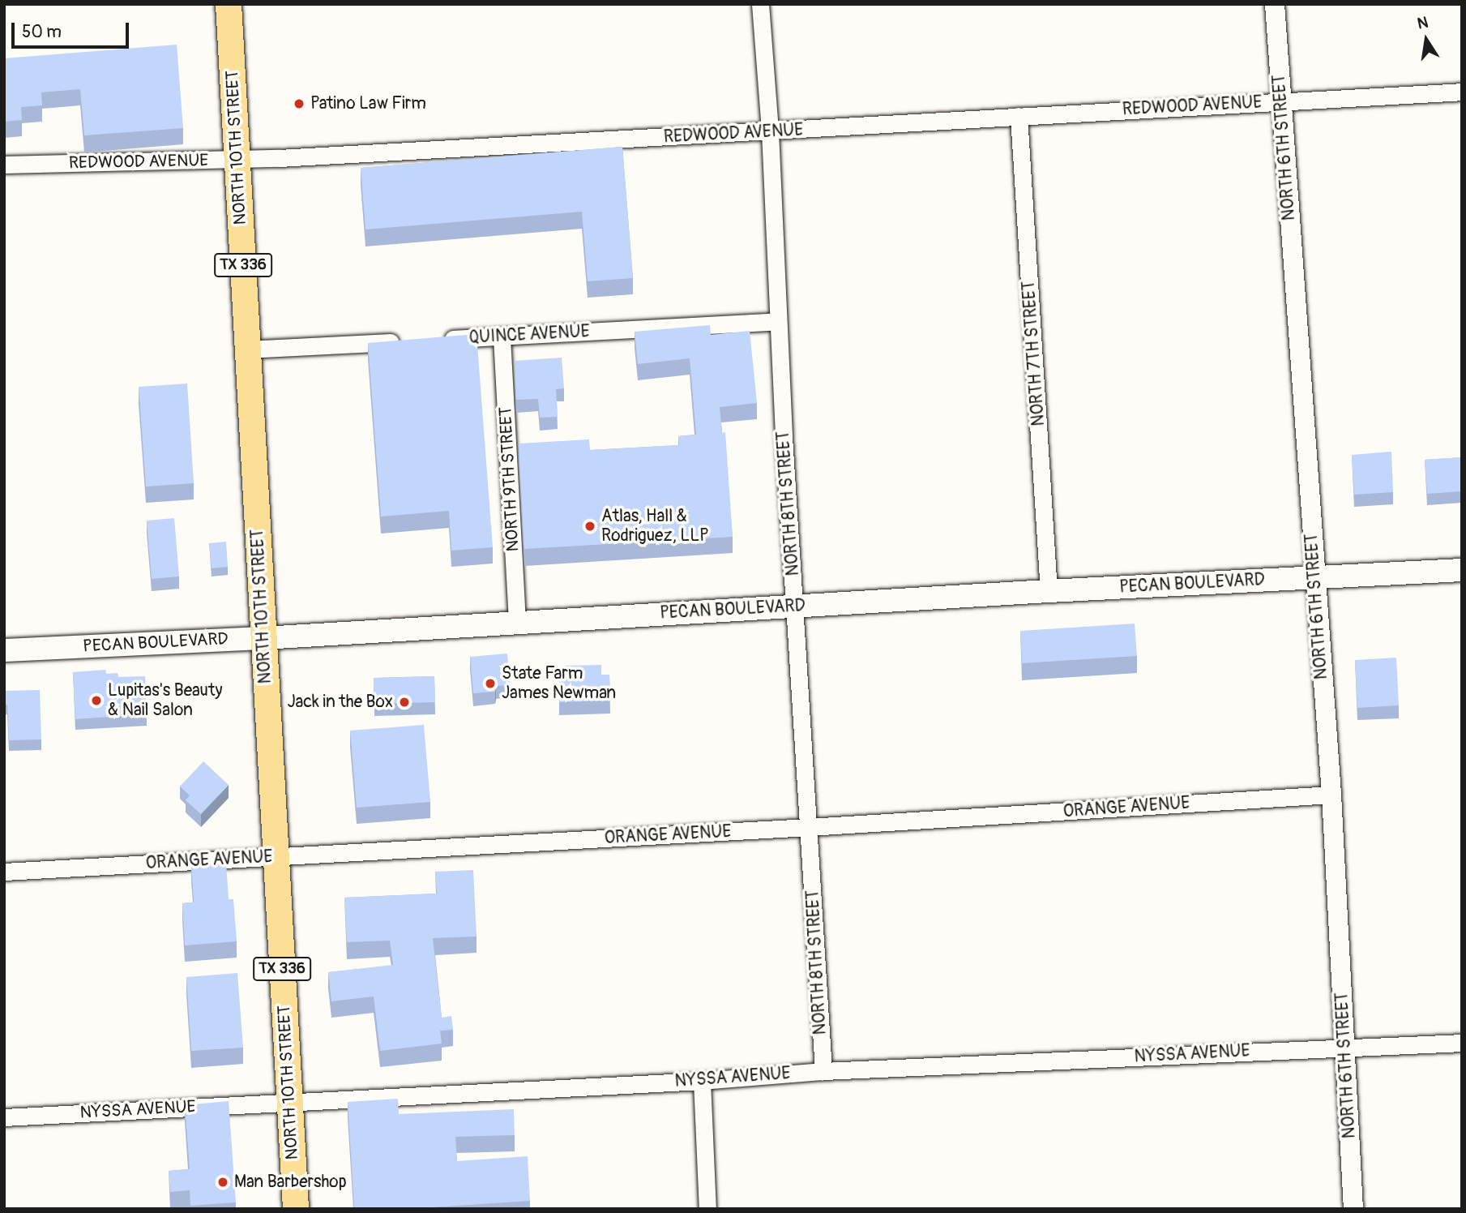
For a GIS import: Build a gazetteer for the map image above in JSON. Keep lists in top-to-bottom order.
{
  "streets": {
    "main road": ["NORTH 10TH STREET", "TX 336", "PECAN BOULEVARD"],
    "street": [
      "REDWOOD AVENUE",
      "NORTH 6TH STREET",
      "QUINCE AVENUE",
      "NORTH 7TH STREET",
      "NORTH 9TH STREET",
      "NORTH 8TH STREET",
      "ORANGE AVENUE",
      "NYSSA AVENUE"
    ]
  },
  "crossings": [
    ["REDWOOD AVENUE", "NORTH 10TH STREET"],
    ["REDWOOD AVENUE", "NORTH 6TH STREET"],
    ["REDWOOD AVENUE", "NORTH 7TH STREET"],
    ["REDWOOD AVENUE", "NORTH 8TH STREET"],
    ["NORTH 10TH STREET", "PECAN BOULEVARD"],
    ["NORTH 10TH STREET", "ORANGE AVENUE"],
    ["NORTH 10TH STREET", "NYSSA AVENUE"],
    ["NORTH 6TH STREET", "PECAN BOULEVARD"],
    ["NORTH 6TH STREET", "ORANGE AVENUE"],
    ["NORTH 6TH STREET", "NYSSA AVENUE"],
    ["QUINCE AVENUE", "NORTH 9TH STREET"],
    ["QUINCE AVENUE", "NORTH 8TH STREET"],
    ["NORTH 7TH STREET", "PECAN BOULEVARD"],
    ["NORTH 9TH STREET", "PECAN BOULEVARD"],
    ["NORTH 8TH STREET", "PECAN BOULEVARD"],
    ["NORTH 8TH STREET", "ORANGE AVENUE"],
    ["NORTH 8TH STREET", "NYSSA AVENUE"]
  ],
  "places": [
    "Patino Law Firm",
    "Atlas, Hall & Rodriguez, LLP",
    "State Farm James Newman",
    "Lupitas's Beauty & Nail Salon",
    "Jack in the Box",
    "Man Barbershop"
  ],
  "scale_bar": "50 m",
  "north": "top"
}
